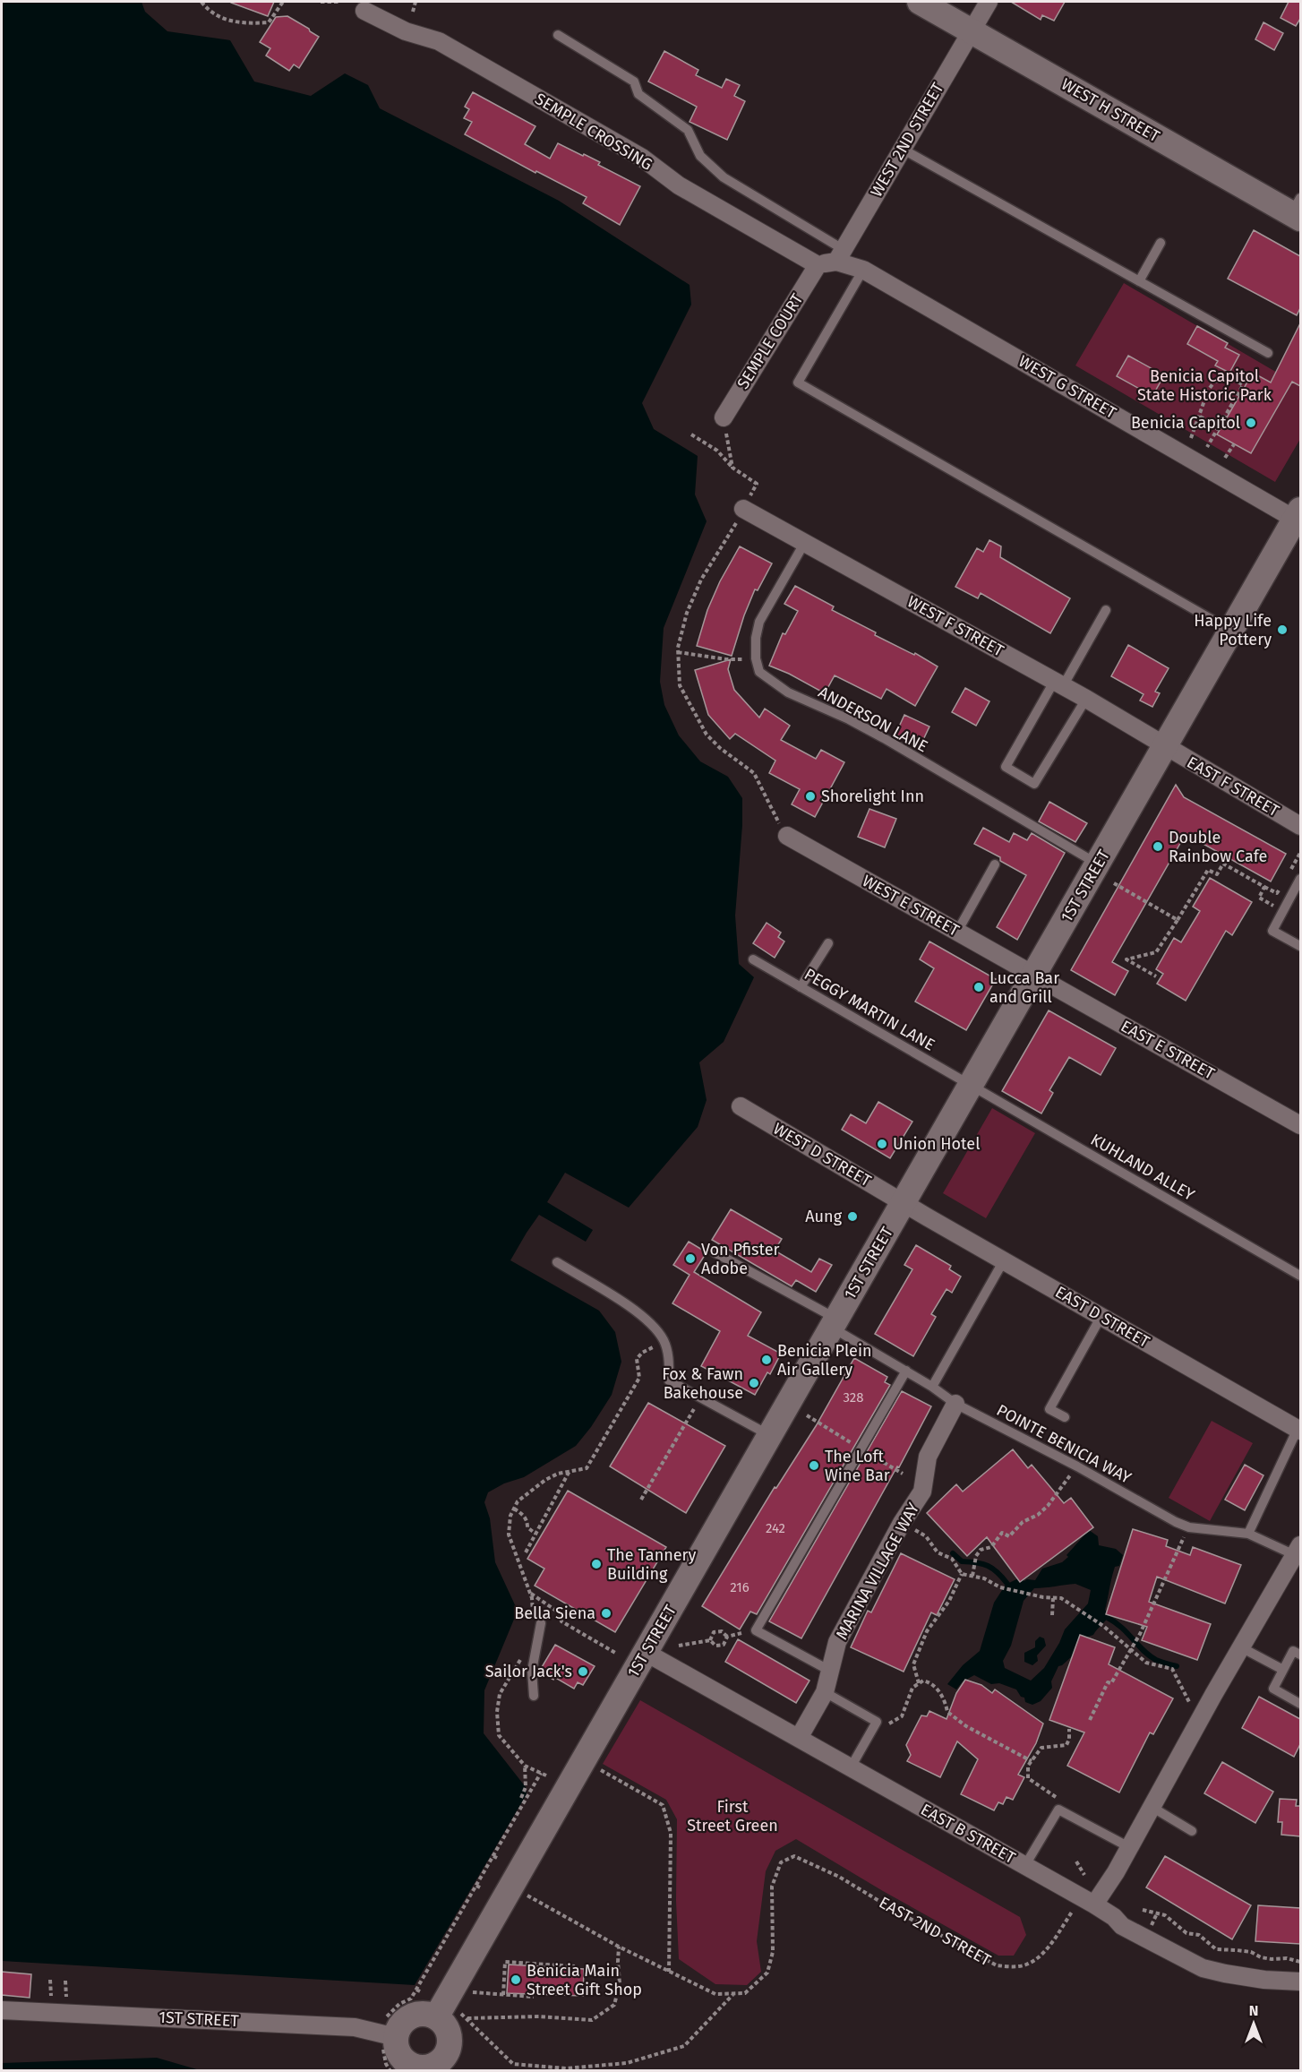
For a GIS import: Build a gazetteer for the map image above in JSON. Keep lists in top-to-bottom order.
{
  "streets": {
    "main road": ["WEST H STREET", "1ST STREET"],
    "street": [
      "SEMPLE CROSSING",
      "WEST 2ND STREET",
      "SEMPLE COURT",
      "WEST G STREET",
      "WEST F STREET",
      "EAST F STREET",
      "WEST E STREET",
      "EAST E STREET",
      "WEST D STREET",
      "EAST D STREET",
      "MARINA VILLAGE WAY",
      "EAST B STREET"
    ],
    "lane": [
      "ANDERSON LANE",
      "PEGGY MARTIN LANE",
      "KUHLAND ALLEY",
      "POINTE BENICIA WAY"
    ],
    "path": ["EAST 2ND STREET"]
  },
  "crossings": [
    ["WEST H STREET", "WEST 2ND STREET"],
    ["SEMPLE CROSSING", "SEMPLE COURT"],
    ["WEST 2ND STREET", "WEST G STREET"],
    ["WEST G STREET", "1ST STREET"],
    ["WEST F STREET", "ANDERSON LANE"],
    ["WEST F STREET", "EAST F STREET"],
    ["WEST F STREET", "1ST STREET"],
    ["ANDERSON LANE", "1ST STREET"],
    ["EAST F STREET", "1ST STREET"],
    ["1ST STREET", "WEST E STREET"],
    ["1ST STREET", "PEGGY MARTIN LANE"],
    ["1ST STREET", "EAST E STREET"],
    ["1ST STREET", "WEST D STREET"],
    ["1ST STREET", "KUHLAND ALLEY"],
    ["1ST STREET", "EAST D STREET"],
    ["1ST STREET", "POINTE BENICIA WAY"],
    ["1ST STREET", "EAST B STREET"],
    ["WEST E STREET", "EAST E STREET"],
    ["PEGGY MARTIN LANE", "KUHLAND ALLEY"],
    ["WEST D STREET", "EAST D STREET"],
    ["POINTE BENICIA WAY", "MARINA VILLAGE WAY"],
    ["MARINA VILLAGE WAY", "EAST B STREET"],
    ["EAST B STREET", "EAST 2ND STREET"]
  ],
  "parks": ["Benicia Capitol State Historic Park", "First Street Green"],
  "places": [
    "Benicia Capitol",
    "Happy Life Pottery",
    "Shorelight Inn",
    "Double Rainbow Cafe",
    "Lucca Bar and Grill",
    "Union Hotel",
    "Aung",
    "Von Pfister Adobe",
    "Benicia Plein Air Gallery",
    "Fox & Fawn Bakehouse",
    "The Loft Wine Bar",
    "The Tannery Building",
    "Bella Siena",
    "Sailor Jack's",
    "Benicia Main Street Gift Shop"
  ],
  "house_numbers": ["328", "242", "216"],
  "north": "top"
}
